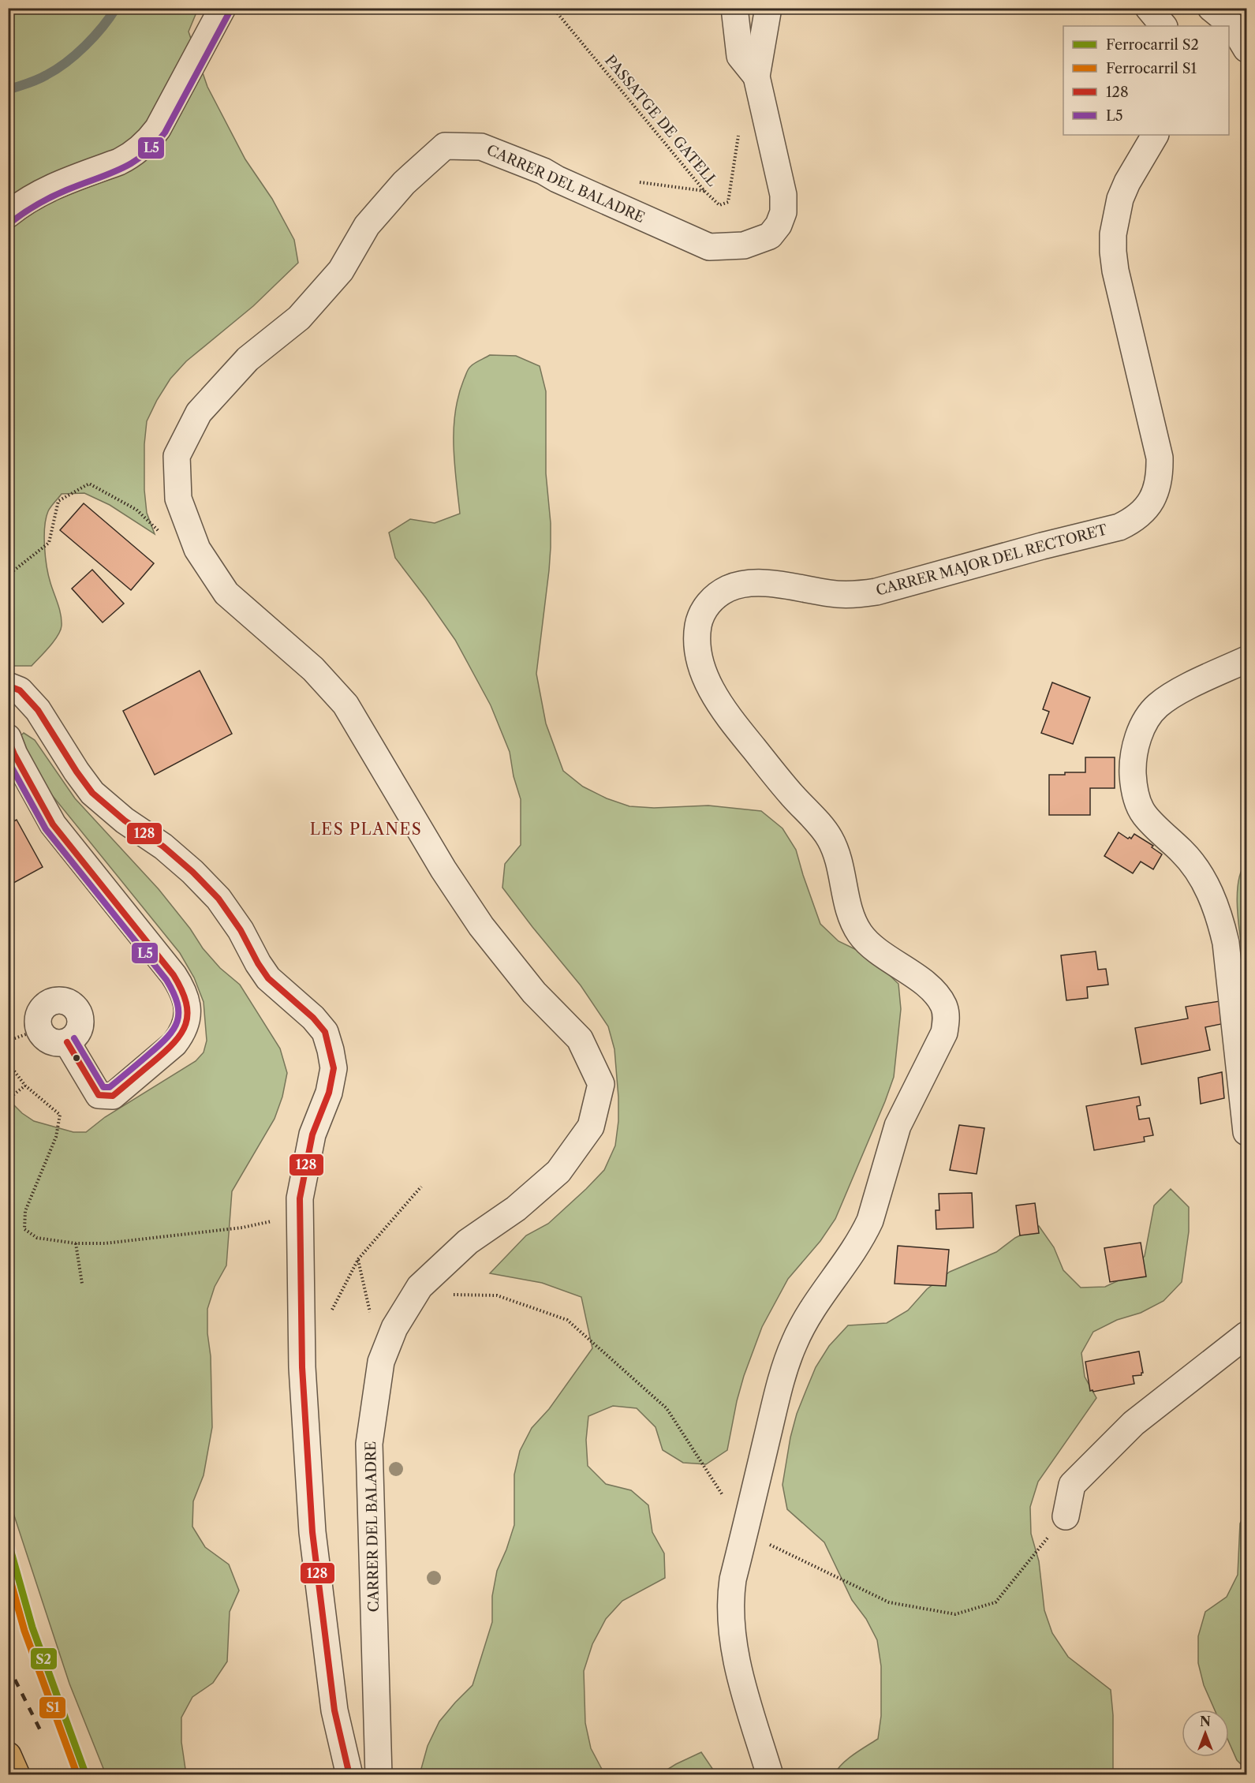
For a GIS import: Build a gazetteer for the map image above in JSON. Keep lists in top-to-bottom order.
{
  "streets": {
    "street": ["CARRER DEL BALADRE", "CARRER MAJOR DEL RECTORET"],
    "path": ["PASSATGE DE GATELL"]
  },
  "districts": ["LES PLANES"],
  "lines": [
    "transit line L5",
    "transit line 128",
    "rail line S2",
    "rail line S1"
  ],
  "legend": [
    "Ferrocarril S2",
    "Ferrocarril S1",
    "128",
    "L5"
  ],
  "north": "top"
}
